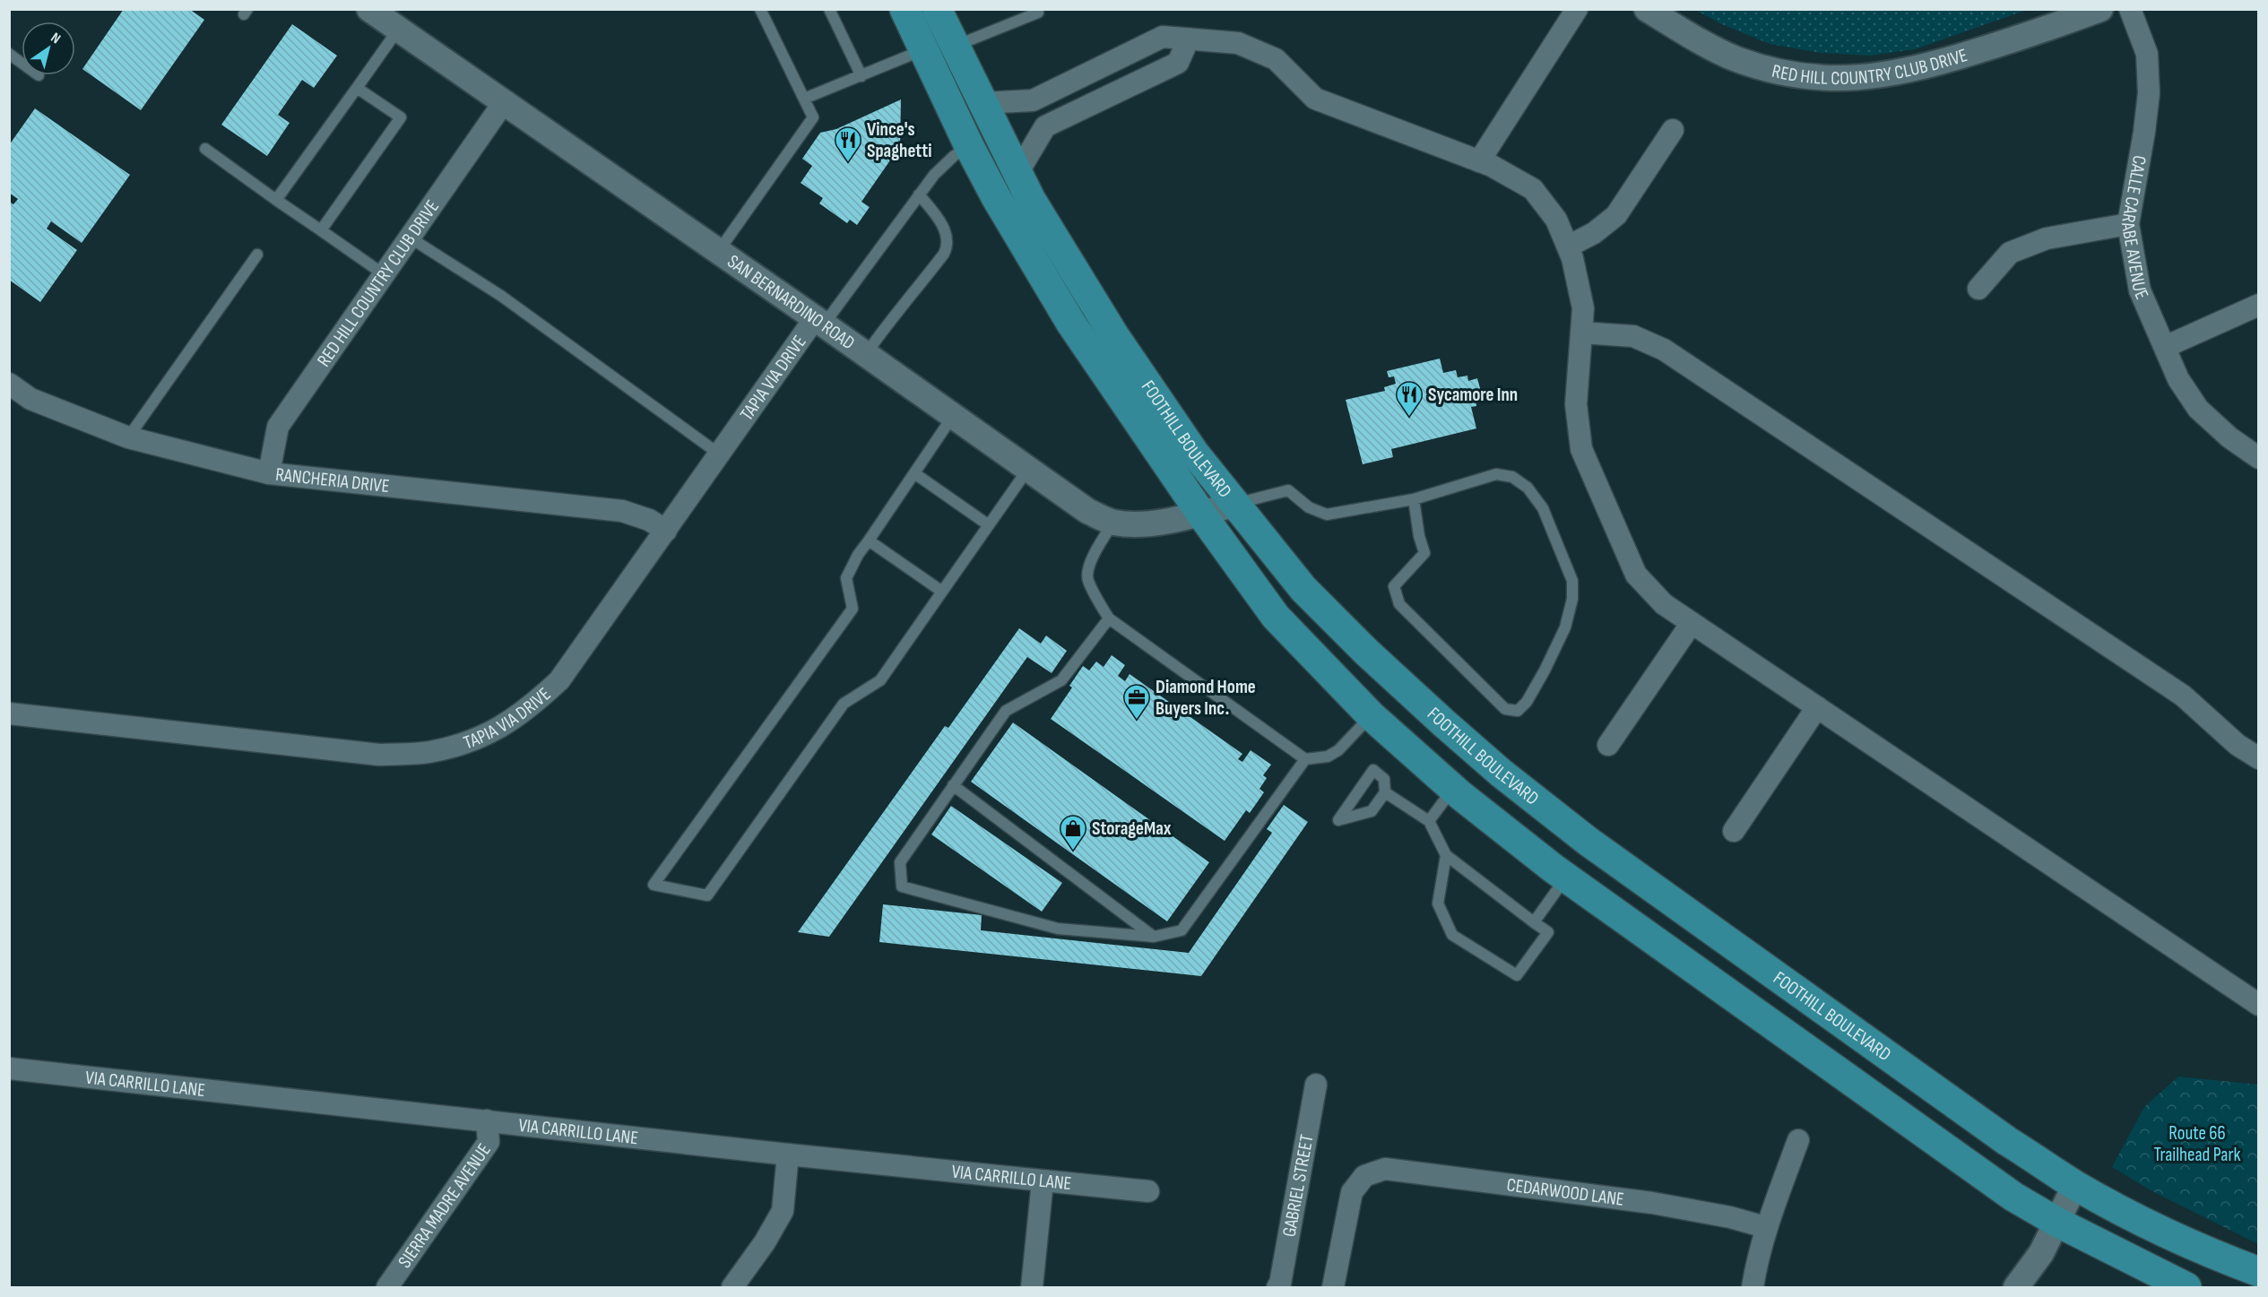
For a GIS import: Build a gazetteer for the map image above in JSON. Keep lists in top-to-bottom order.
{
  "streets": {
    "main road": ["FOOTHILL BOULEVARD"],
    "street": [
      "RED HILL COUNTRY CLUB DRIVE",
      "CALLE CARABE AVENUE",
      "SAN BERNARDINO ROAD",
      "TAPIA VIA DRIVE",
      "RANCHERIA DRIVE",
      "VIA CARRILLO LANE",
      "GABRIEL STREET",
      "CEDARWOOD LANE",
      "SIERRA MADRE AVENUE"
    ]
  },
  "crossings": [
    ["RED HILL COUNTRY CLUB DRIVE", "SAN BERNARDINO ROAD"],
    ["RED HILL COUNTRY CLUB DRIVE", "RANCHERIA DRIVE"],
    ["SAN BERNARDINO ROAD", "TAPIA VIA DRIVE"],
    ["SAN BERNARDINO ROAD", "FOOTHILL BOULEVARD"],
    ["TAPIA VIA DRIVE", "RANCHERIA DRIVE"],
    ["VIA CARRILLO LANE", "SIERRA MADRE AVENUE"]
  ],
  "parks": ["Route 66 Trailhead Park"],
  "places": {
    "restaurant": ["Vince's Spaghetti", "Sycamore Inn"],
    "office": ["Diamond Home Buyers Inc."],
    "shop": ["StorageMax"]
  },
  "north": "top right"
}
